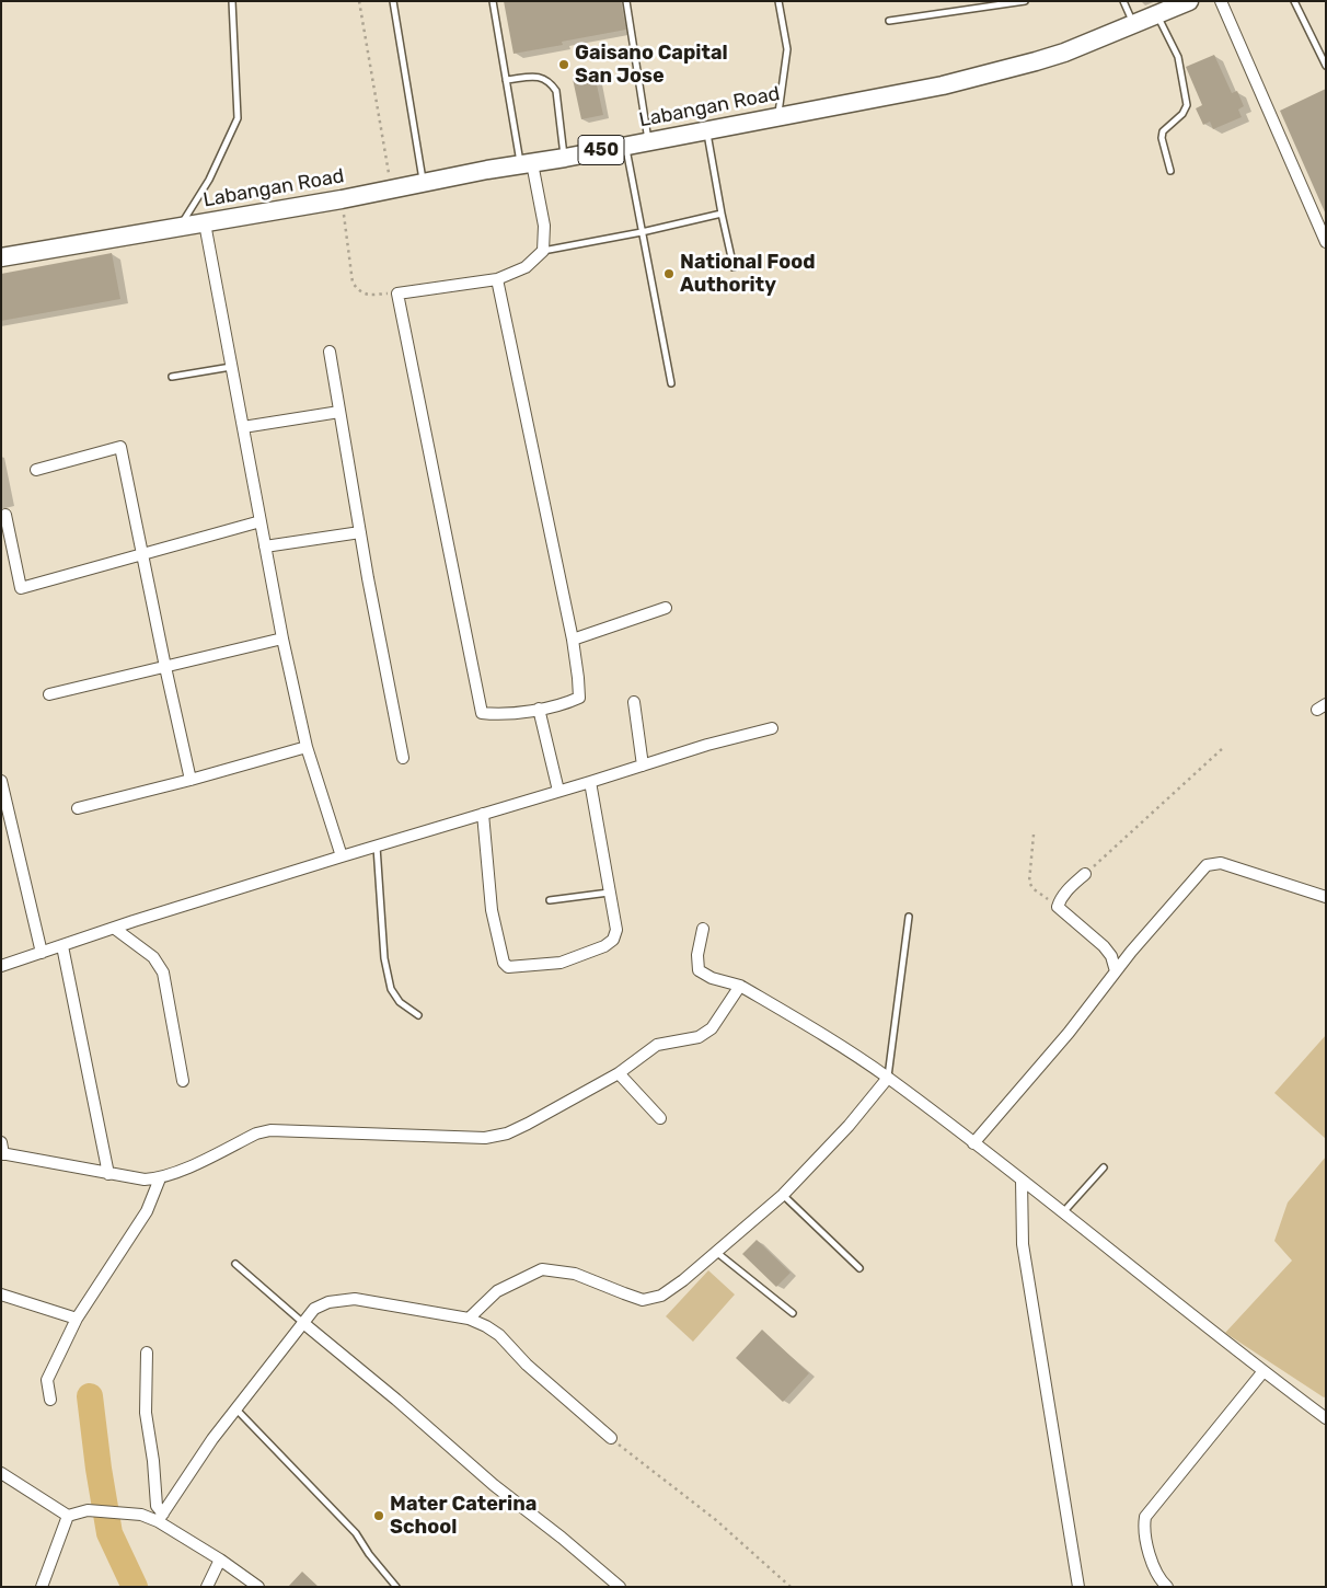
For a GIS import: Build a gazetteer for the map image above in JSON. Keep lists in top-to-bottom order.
{
  "streets": {
    "main road": ["Labangan Road", "450"]
  },
  "places": ["Gaisano Capital San Jose", "National Food Authority", "Mater Caterina School"]
}
